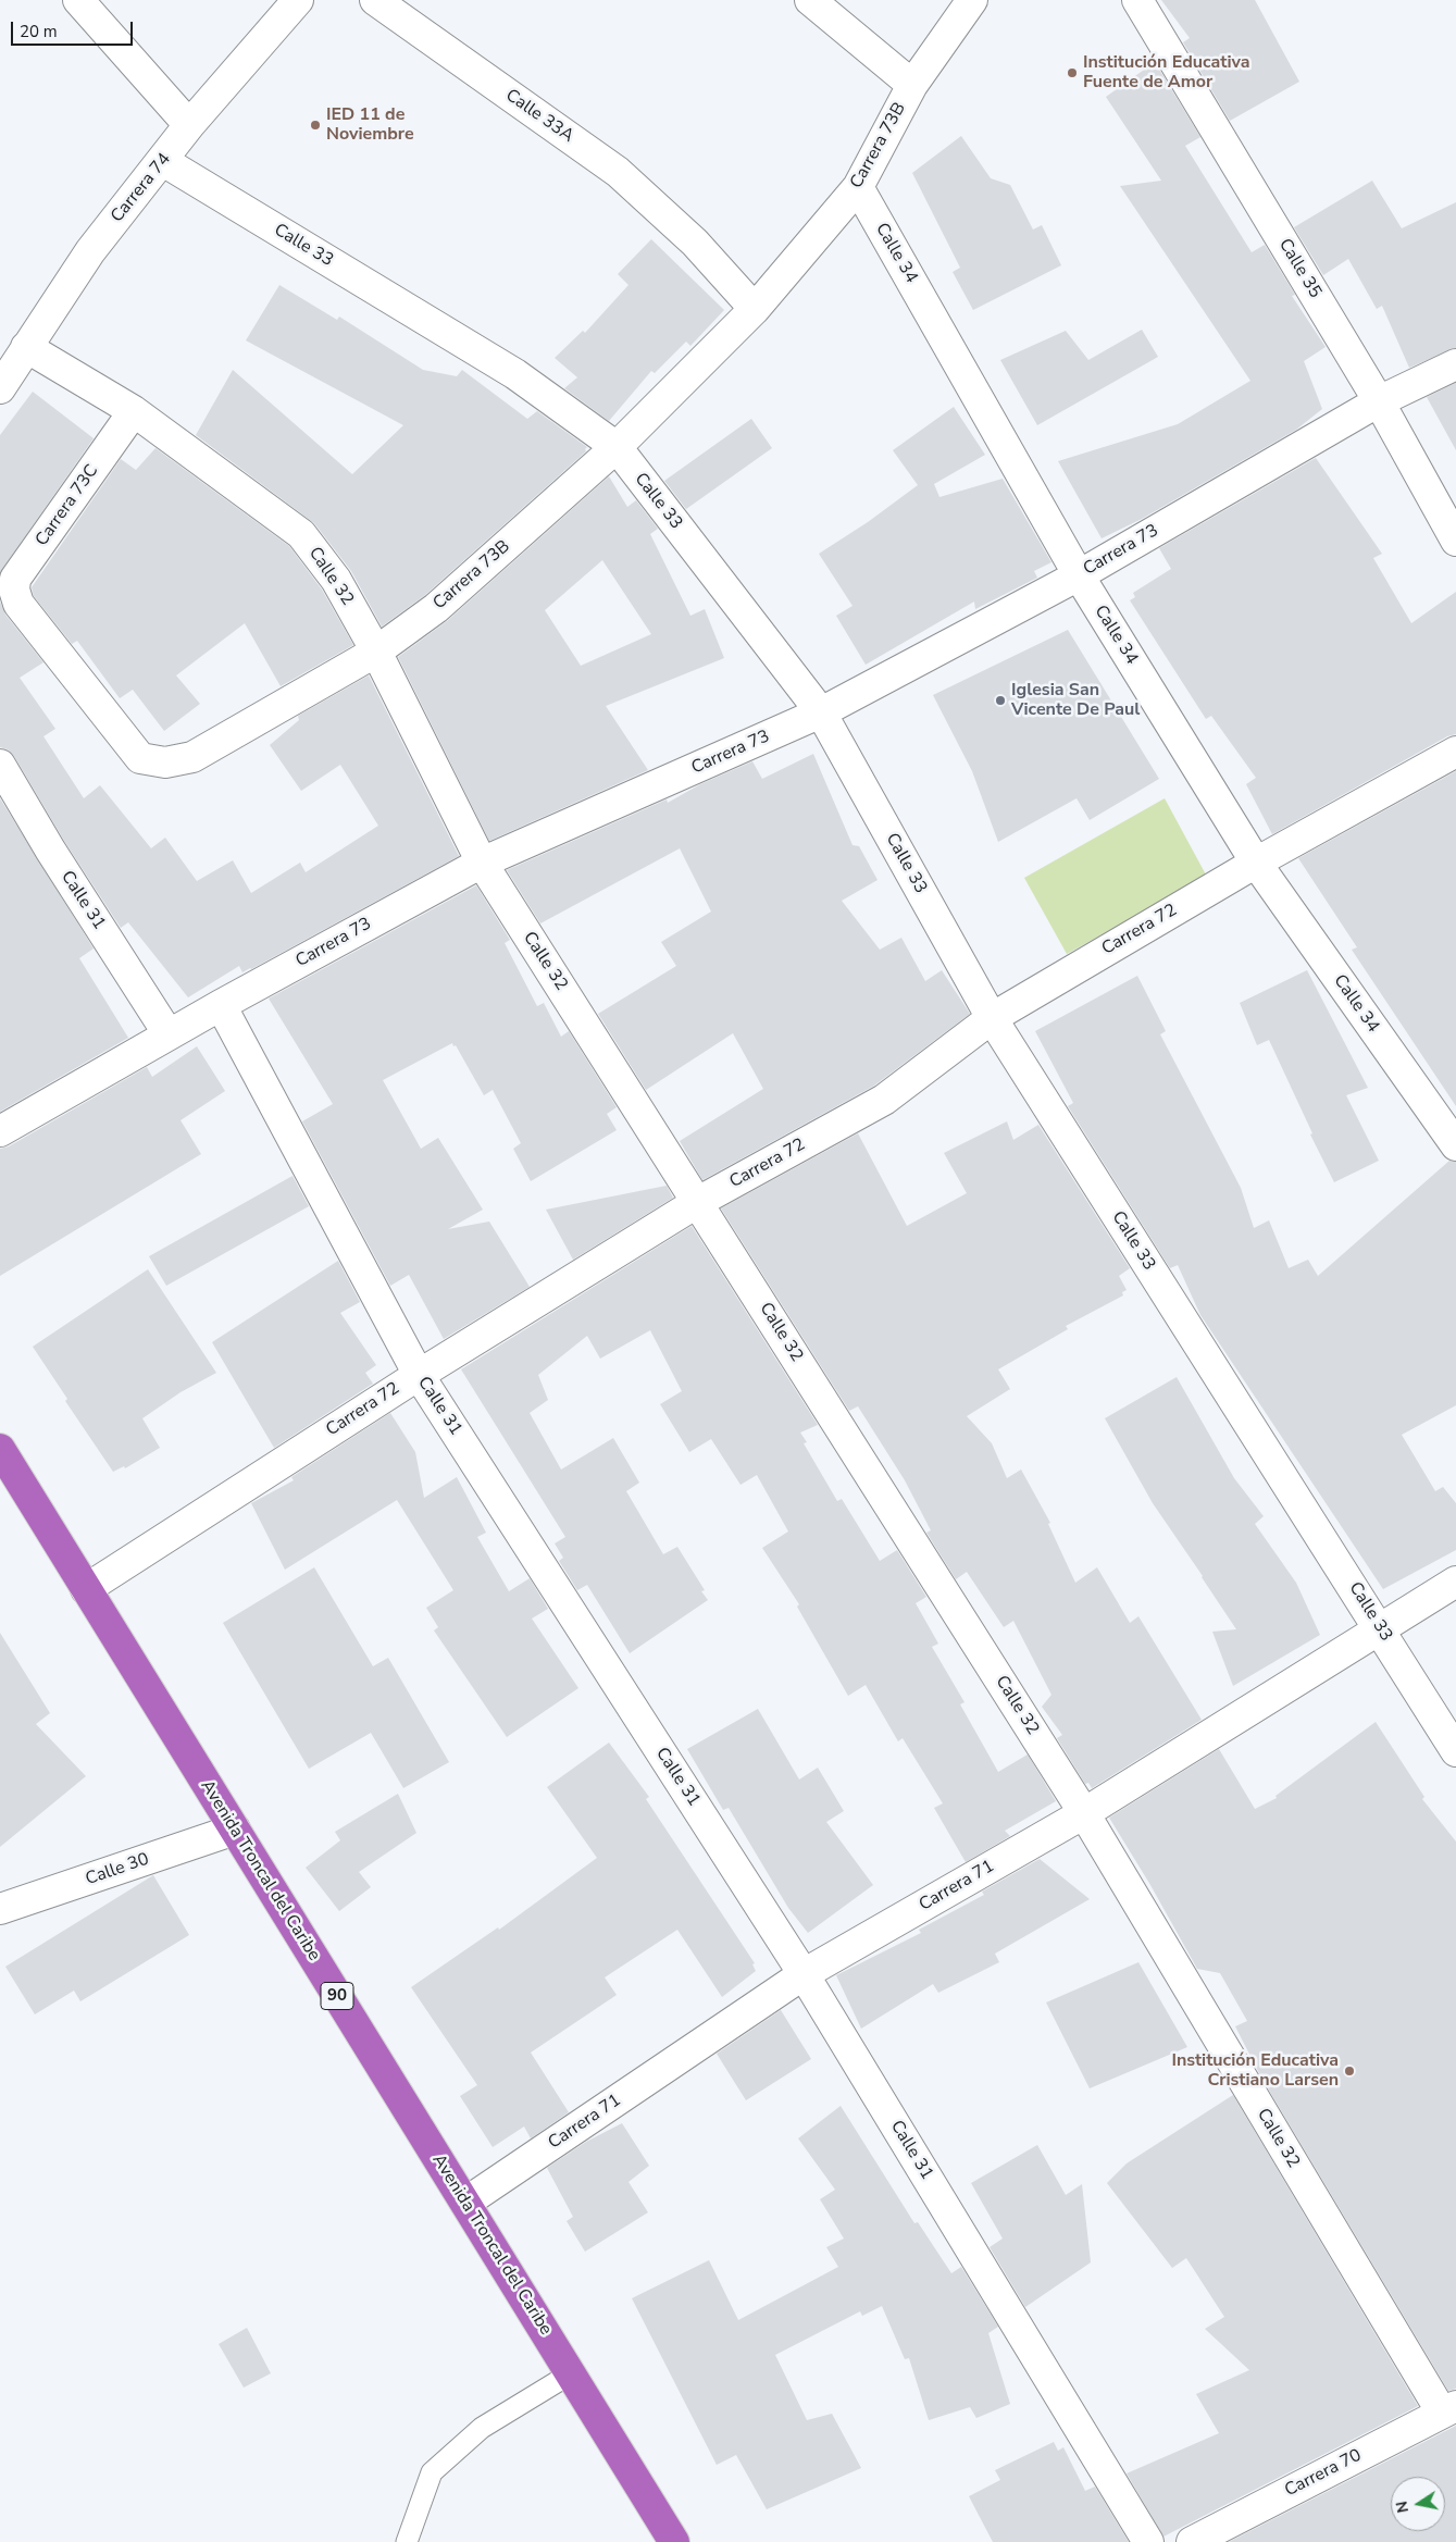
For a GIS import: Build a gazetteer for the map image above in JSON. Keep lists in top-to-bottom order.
{
  "streets": {
    "highway": ["Avenida Troncal del Caribe", "90"],
    "street": [
      "Calle 33A",
      "Carrera 73B",
      "Carrera 74",
      "Calle 33",
      "Calle 34",
      "Calle 35",
      "Carrera 73C",
      "Carrera 73",
      "Calle 32",
      "Calle 31",
      "Carrera 72",
      "Calle 30",
      "Carrera 71",
      "Carrera 70"
    ]
  },
  "crossings": [
    ["Calle 33A", "Carrera 73B"],
    ["Carrera 73B", "Calle 33"],
    ["Carrera 73B", "Calle 34"],
    ["Carrera 73B", "Carrera 73C"],
    ["Carrera 73B", "Calle 32"],
    ["Carrera 74", "Calle 33"],
    ["Carrera 74", "Calle 32"],
    ["Calle 33", "Carrera 73"],
    ["Calle 33", "Carrera 72"],
    ["Calle 33", "Carrera 71"],
    ["Calle 34", "Carrera 73"],
    ["Calle 34", "Carrera 72"],
    ["Calle 35", "Carrera 73"],
    ["Carrera 73C", "Calle 32"],
    ["Carrera 73", "Calle 32"],
    ["Carrera 73", "Calle 31"],
    ["Calle 32", "Carrera 72"],
    ["Calle 32", "Carrera 71"],
    ["Calle 32", "Carrera 70"],
    ["Calle 31", "Carrera 72"],
    ["Calle 31", "Carrera 71"],
    ["Carrera 72", "Avenida Troncal del Caribe"],
    ["Calle 30", "Avenida Troncal del Caribe"],
    ["Avenida Troncal del Caribe", "Carrera 71"]
  ],
  "places": [
    "Institución Educativa Fuente de Amor",
    "IED 11 de Noviembre",
    "Iglesia San Vicente De Paul",
    "Institución Educativa Cristiano Larsen"
  ],
  "scale_bar": "20 m",
  "north": "left"
}
